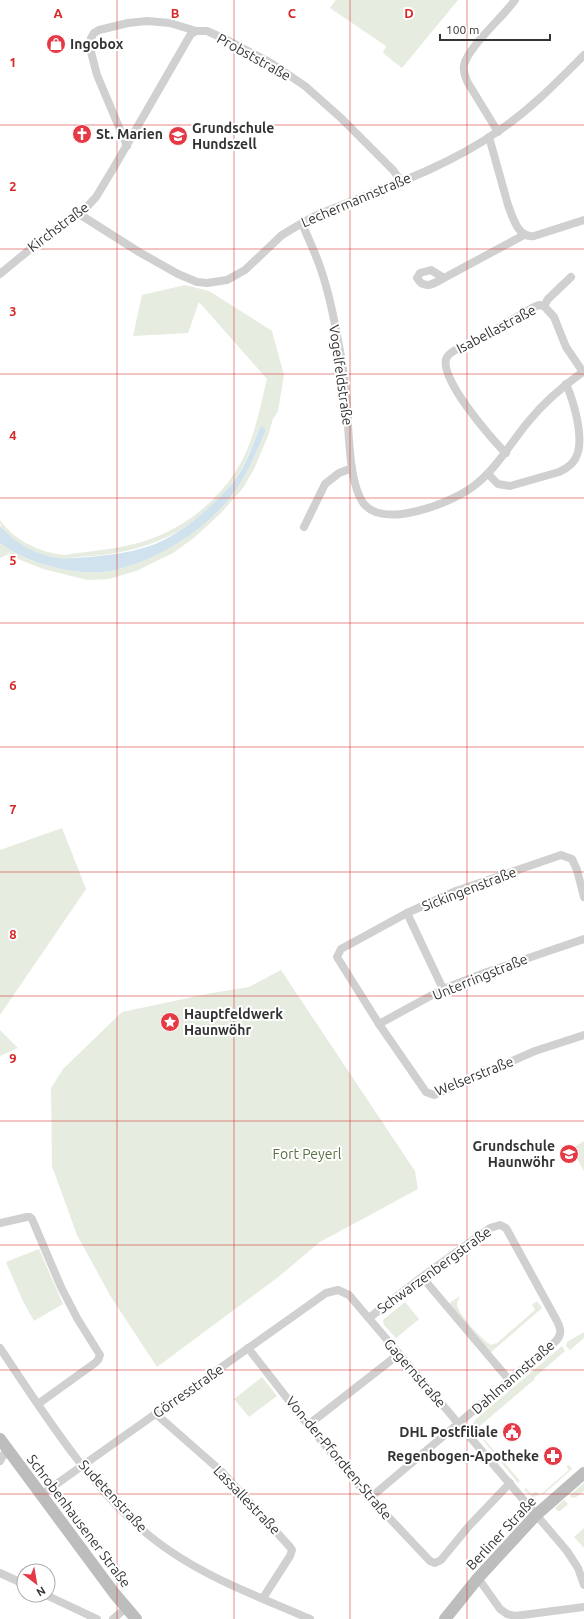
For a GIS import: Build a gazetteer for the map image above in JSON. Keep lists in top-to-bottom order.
{
  "streets": {
    "street": [
      "Probststraße",
      "Lechermannstraße",
      "Kirchstraße",
      "Isabellastraße",
      "Vogelfeldstraße",
      "Sickingenstraße",
      "Unterringstraße",
      "Welserstraße",
      "Schwarzenbergstraße",
      "Gagernstraße",
      "Dahlmannstraße",
      "Görresstraße",
      "Von-der-Pfordten-Straße",
      "Sudetenstraße",
      "Lassallestraße",
      "Schrobenhausener Straße",
      "Berliner Straße"
    ]
  },
  "crossings": [
    ["Probststraße", "Lechermannstraße"],
    ["Probststraße", "Kirchstraße"],
    ["Lechermannstraße", "Kirchstraße"],
    ["Lechermannstraße", "Vogelfeldstraße"],
    ["Sickingenstraße", "Welserstraße"],
    ["Unterringstraße", "Welserstraße"],
    ["Schwarzenbergstraße", "Gagernstraße"],
    ["Schwarzenbergstraße", "Dahlmannstraße"],
    ["Gagernstraße", "Dahlmannstraße"],
    ["Gagernstraße", "Görresstraße"],
    ["Gagernstraße", "Von-der-Pfordten-Straße"],
    ["Gagernstraße", "Berliner Straße"],
    ["Dahlmannstraße", "Von-der-Pfordten-Straße"],
    ["Görresstraße", "Von-der-Pfordten-Straße"],
    ["Görresstraße", "Sudetenstraße"],
    ["Görresstraße", "Lassallestraße"],
    ["Görresstraße", "Schrobenhausener Straße"],
    ["Sudetenstraße", "Lassallestraße"]
  ],
  "parks": ["Fort Peyerl"],
  "places": {
    "shop": ["Ingobox"],
    "church": ["St. Marien"],
    "school or university": ["Grundschule Hundszell", "Grundschule Haunwöhr"],
    "place": ["Hauptfeldwerk Haunwöhr"],
    "public building": ["DHL Postfiliale"],
    "pharmacy": ["Regenbogen-Apotheke"]
  },
  "scale_bar": "100 m",
  "north": "bottom right",
  "grid": {
    "columns": [
      "A",
      "B",
      "C",
      "D"
    ],
    "rows": [
      "1",
      "2",
      "3",
      "4",
      "5",
      "6",
      "7",
      "8",
      "9"
    ]
  }
}
